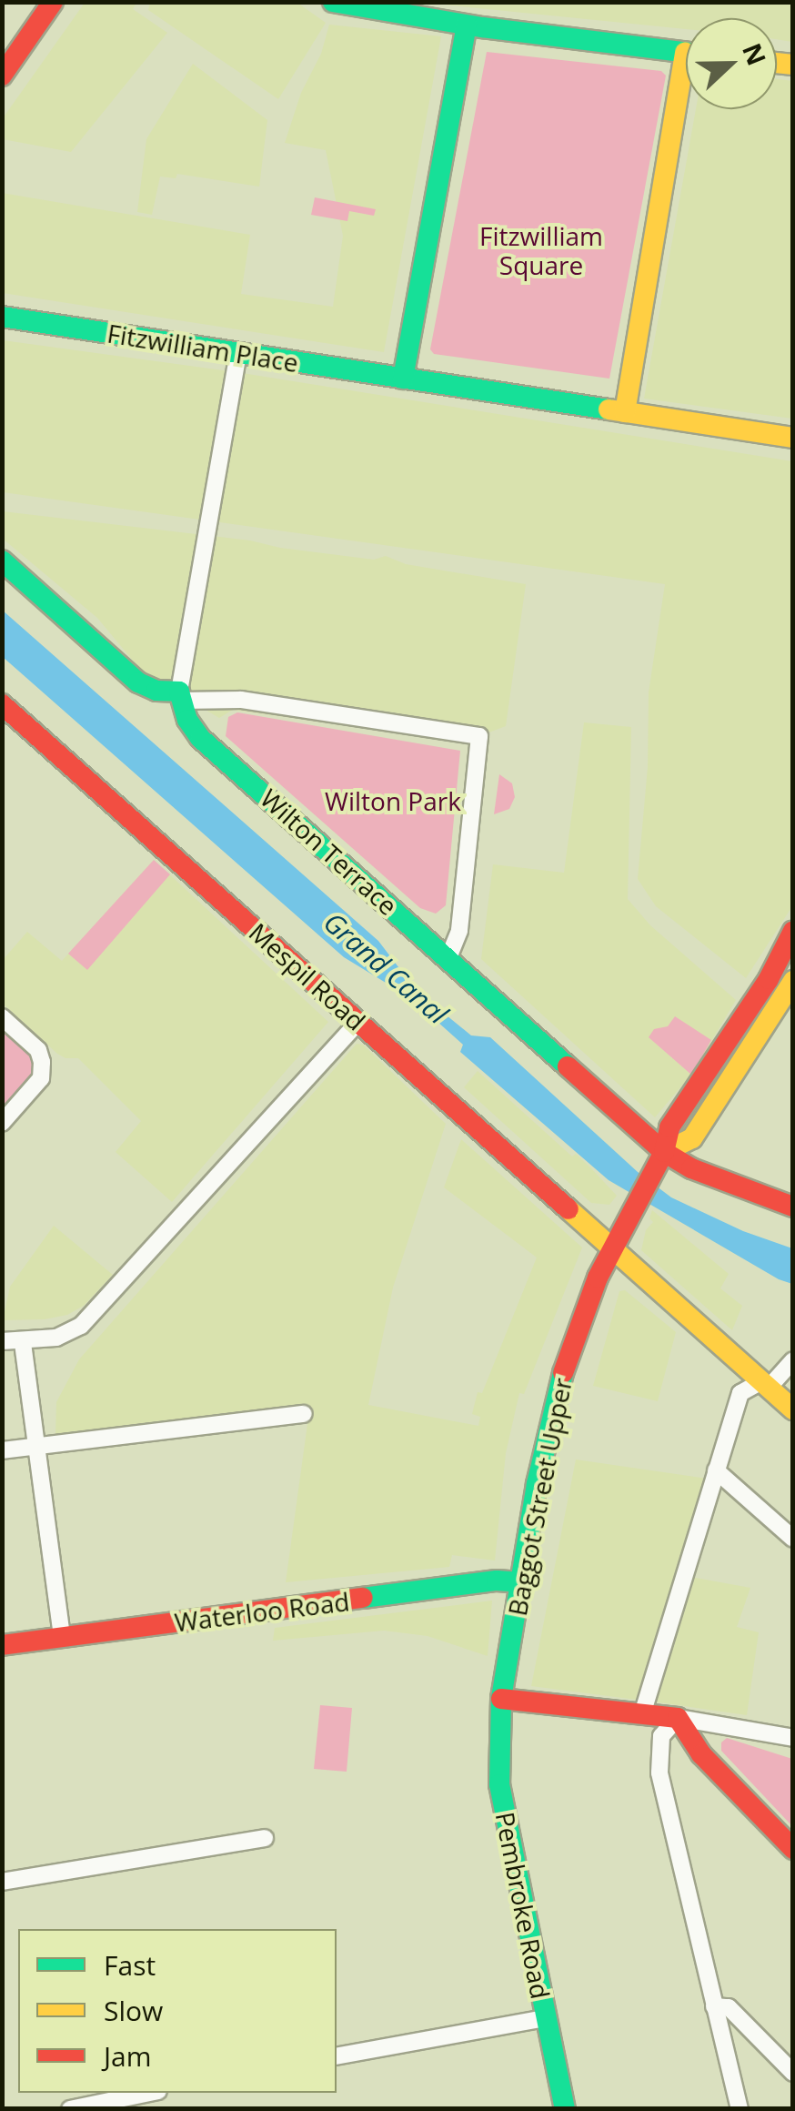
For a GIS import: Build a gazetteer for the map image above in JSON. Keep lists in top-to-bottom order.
{
  "streets": {
    "street": [
      "Fitzwilliam Place",
      "Wilton Terrace",
      "Mespil Road",
      "Baggot Street Upper",
      "Waterloo Road",
      "Pembroke Road"
    ]
  },
  "crossings": [
    ["Wilton Terrace", "Baggot Street Upper"],
    ["Mespil Road", "Baggot Street Upper"],
    ["Baggot Street Upper", "Waterloo Road"],
    ["Baggot Street Upper", "Pembroke Road"]
  ],
  "water": ["Grand Canal"],
  "parks": ["Fitzwilliam Square", "Wilton Park"],
  "legend": ["Fast", "Slow", "Jam"],
  "north": "right"
}
